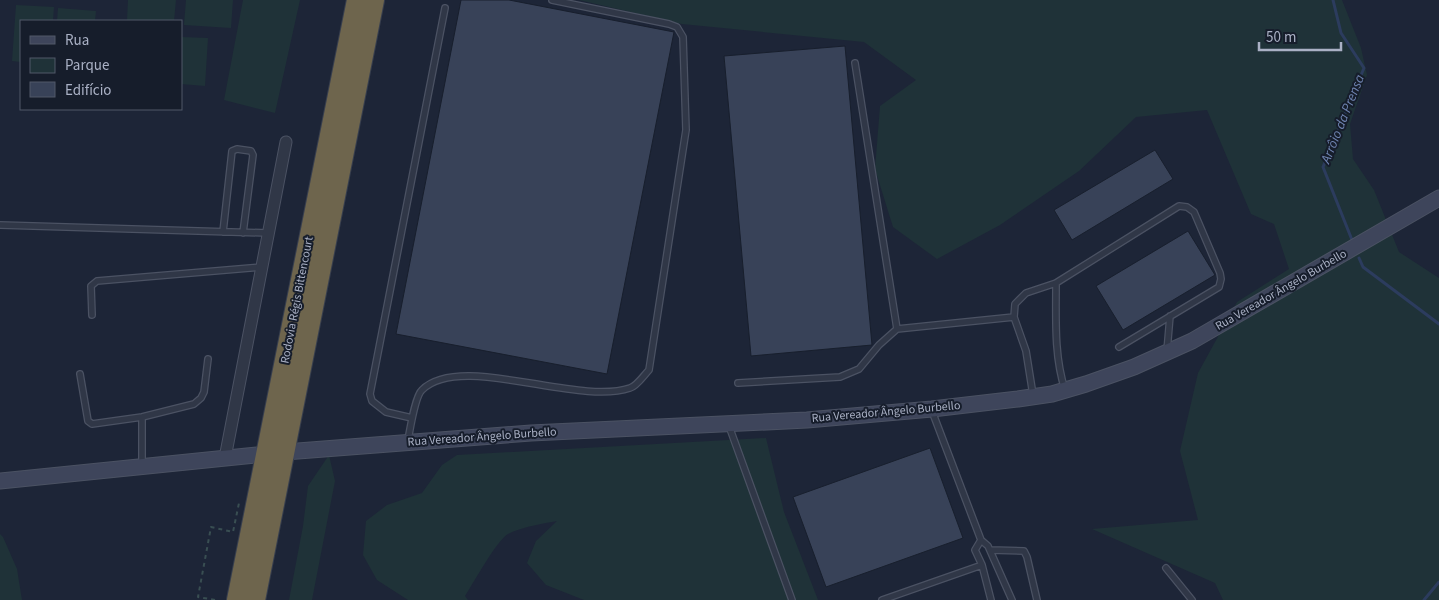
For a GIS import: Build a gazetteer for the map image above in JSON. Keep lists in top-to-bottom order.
{
  "streets": {
    "highway": ["Rodovia Régis Bittencourt"],
    "main road": ["Rua Vereador Ângelo Burbello"]
  },
  "crossings": [
    ["Rua Vereador Ângelo Burbello", "Rodovia Régis Bittencourt"]
  ],
  "water": ["Arrôio da Prensa"],
  "legend": ["Rua", "Parque", "Edifício"],
  "scale_bar": "50 m"
}
